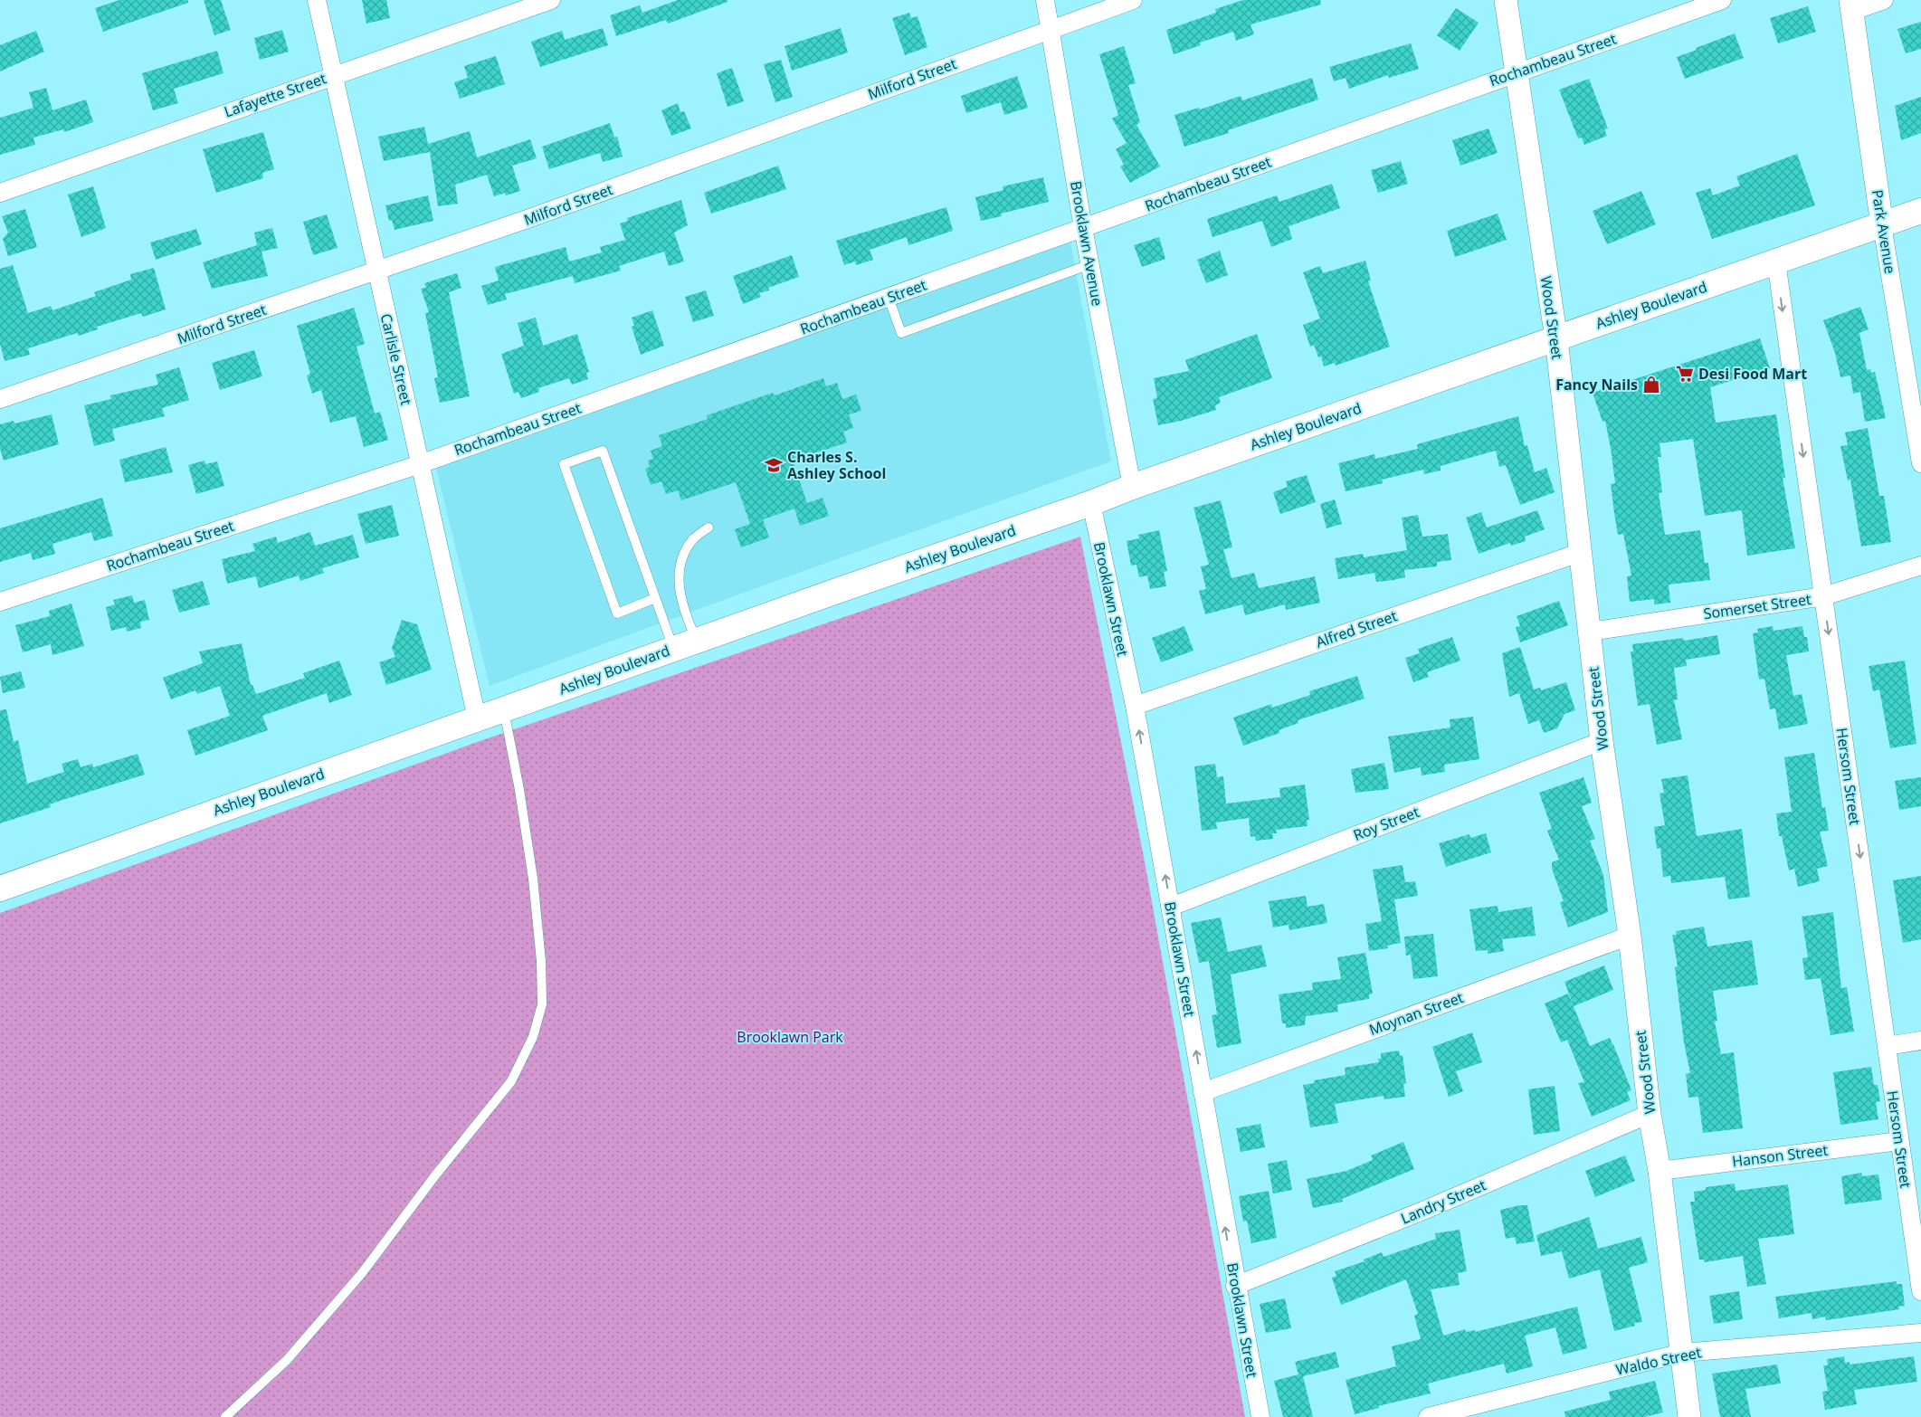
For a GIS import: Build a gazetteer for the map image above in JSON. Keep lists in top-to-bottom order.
{
  "streets": {
    "main road": ["Ashley Boulevard"],
    "street": [
      "Rochambeau Street",
      "Milford Street",
      "Lafayette Street",
      "Park Avenue",
      "Brooklawn Avenue",
      "Wood Street",
      "Carlisle Street",
      "Brooklawn Street",
      "Somerset Street",
      "Alfred Street",
      "Hersom Street",
      "Roy Street",
      "Moynan Street",
      "Hanson Street",
      "Landry Street",
      "Waldo Street"
    ]
  },
  "crossings": [
    ["Rochambeau Street", "Brooklawn Avenue"],
    ["Rochambeau Street", "Wood Street"],
    ["Rochambeau Street", "Carlisle Street"],
    ["Milford Street", "Brooklawn Avenue"],
    ["Milford Street", "Carlisle Street"],
    ["Lafayette Street", "Carlisle Street"],
    ["Park Avenue", "Ashley Boulevard"],
    ["Brooklawn Avenue", "Ashley Boulevard"],
    ["Ashley Boulevard", "Wood Street"],
    ["Ashley Boulevard", "Carlisle Street"],
    ["Ashley Boulevard", "Brooklawn Street"],
    ["Ashley Boulevard", "Hersom Street"],
    ["Wood Street", "Somerset Street"],
    ["Wood Street", "Alfred Street"],
    ["Wood Street", "Roy Street"],
    ["Wood Street", "Moynan Street"],
    ["Wood Street", "Hanson Street"],
    ["Wood Street", "Landry Street"],
    ["Wood Street", "Waldo Street"],
    ["Brooklawn Street", "Alfred Street"],
    ["Brooklawn Street", "Roy Street"],
    ["Brooklawn Street", "Moynan Street"],
    ["Brooklawn Street", "Landry Street"],
    ["Somerset Street", "Hersom Street"],
    ["Hersom Street", "Hanson Street"]
  ],
  "one_way": ["Brooklawn Street", "Hersom Street"],
  "parks": ["Brooklawn Park"],
  "places": {
    "supermarket": ["Desi Food Mart"],
    "shop": ["Fancy Nails"],
    "school or university": ["Charles S. Ashley School"]
  }
}
